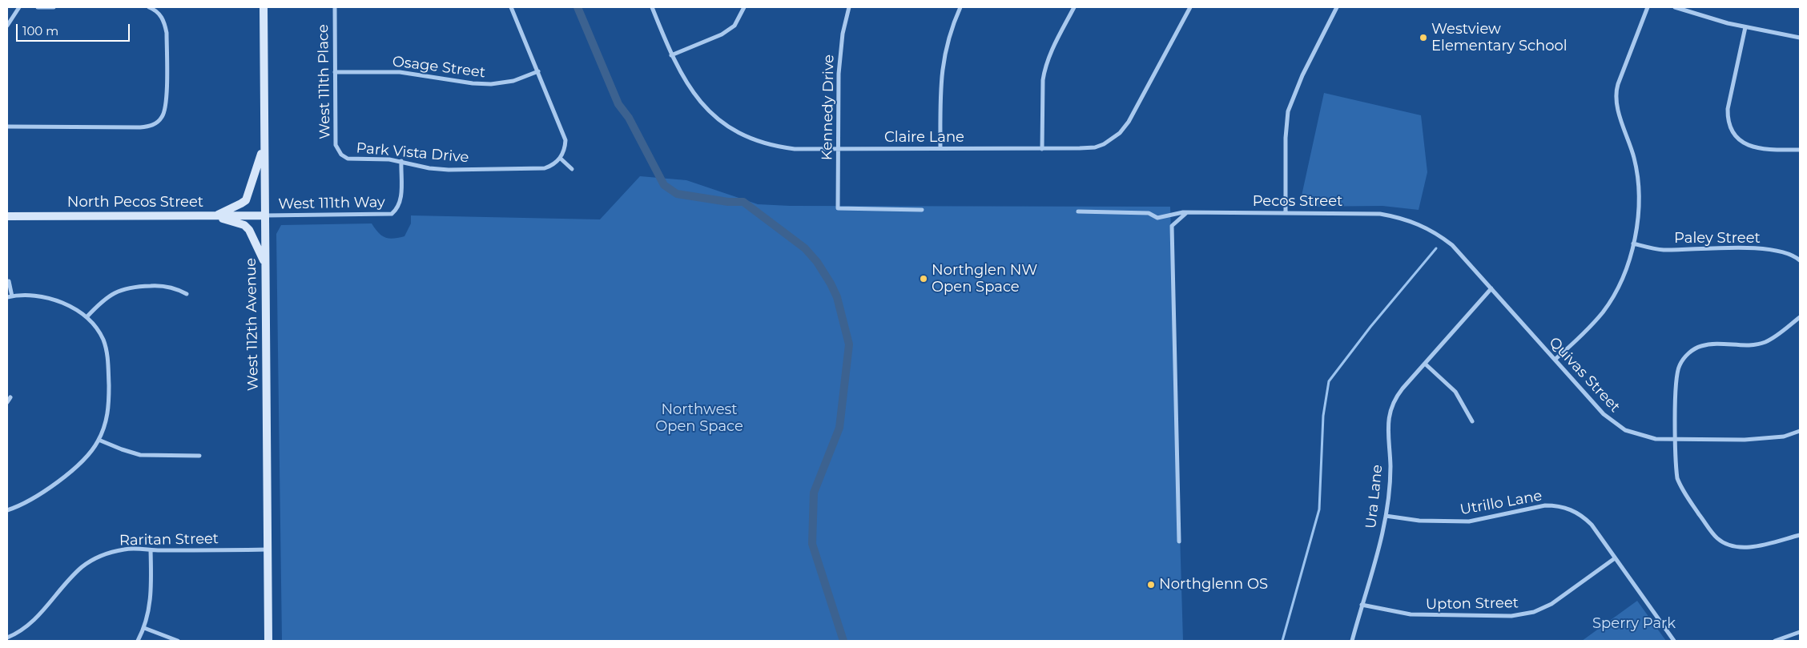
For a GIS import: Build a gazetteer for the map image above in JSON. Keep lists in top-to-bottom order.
{
  "streets": {
    "main road": ["North Pecos Street", "West 112th Avenue"],
    "street": [
      "Osage Street",
      "West 111th Place",
      "Kennedy Drive",
      "Claire Lane",
      "Park Vista Drive",
      "Pecos Street",
      "West 111th Way",
      "Paley Street",
      "Quivas Street",
      "Ura Lane",
      "Utrillo Lane",
      "Raritan Street",
      "Upton Street"
    ]
  },
  "crossings": [
    ["Osage Street", "West 111th Place"],
    ["West 111th Place", "Park Vista Drive"],
    ["Kennedy Drive", "Claire Lane"],
    ["Park Vista Drive", "West 111th Way"],
    ["Pecos Street", "Quivas Street"],
    ["Pecos Street", "Ura Lane"],
    ["North Pecos Street", "West 111th Way"],
    ["North Pecos Street", "West 112th Avenue"],
    ["West 111th Way", "West 112th Avenue"],
    ["West 112th Avenue", "Raritan Street"],
    ["Quivas Street", "Ura Lane"],
    ["Ura Lane", "Utrillo Lane"],
    ["Ura Lane", "Upton Street"],
    ["Utrillo Lane", "Upton Street"]
  ],
  "parks": ["Northwest Open Space", "Sperry Park"],
  "places": ["Westview Elementary School", "Northglen NW Open Space", "Northglenn OS"],
  "scale_bar": "100 m"
}
